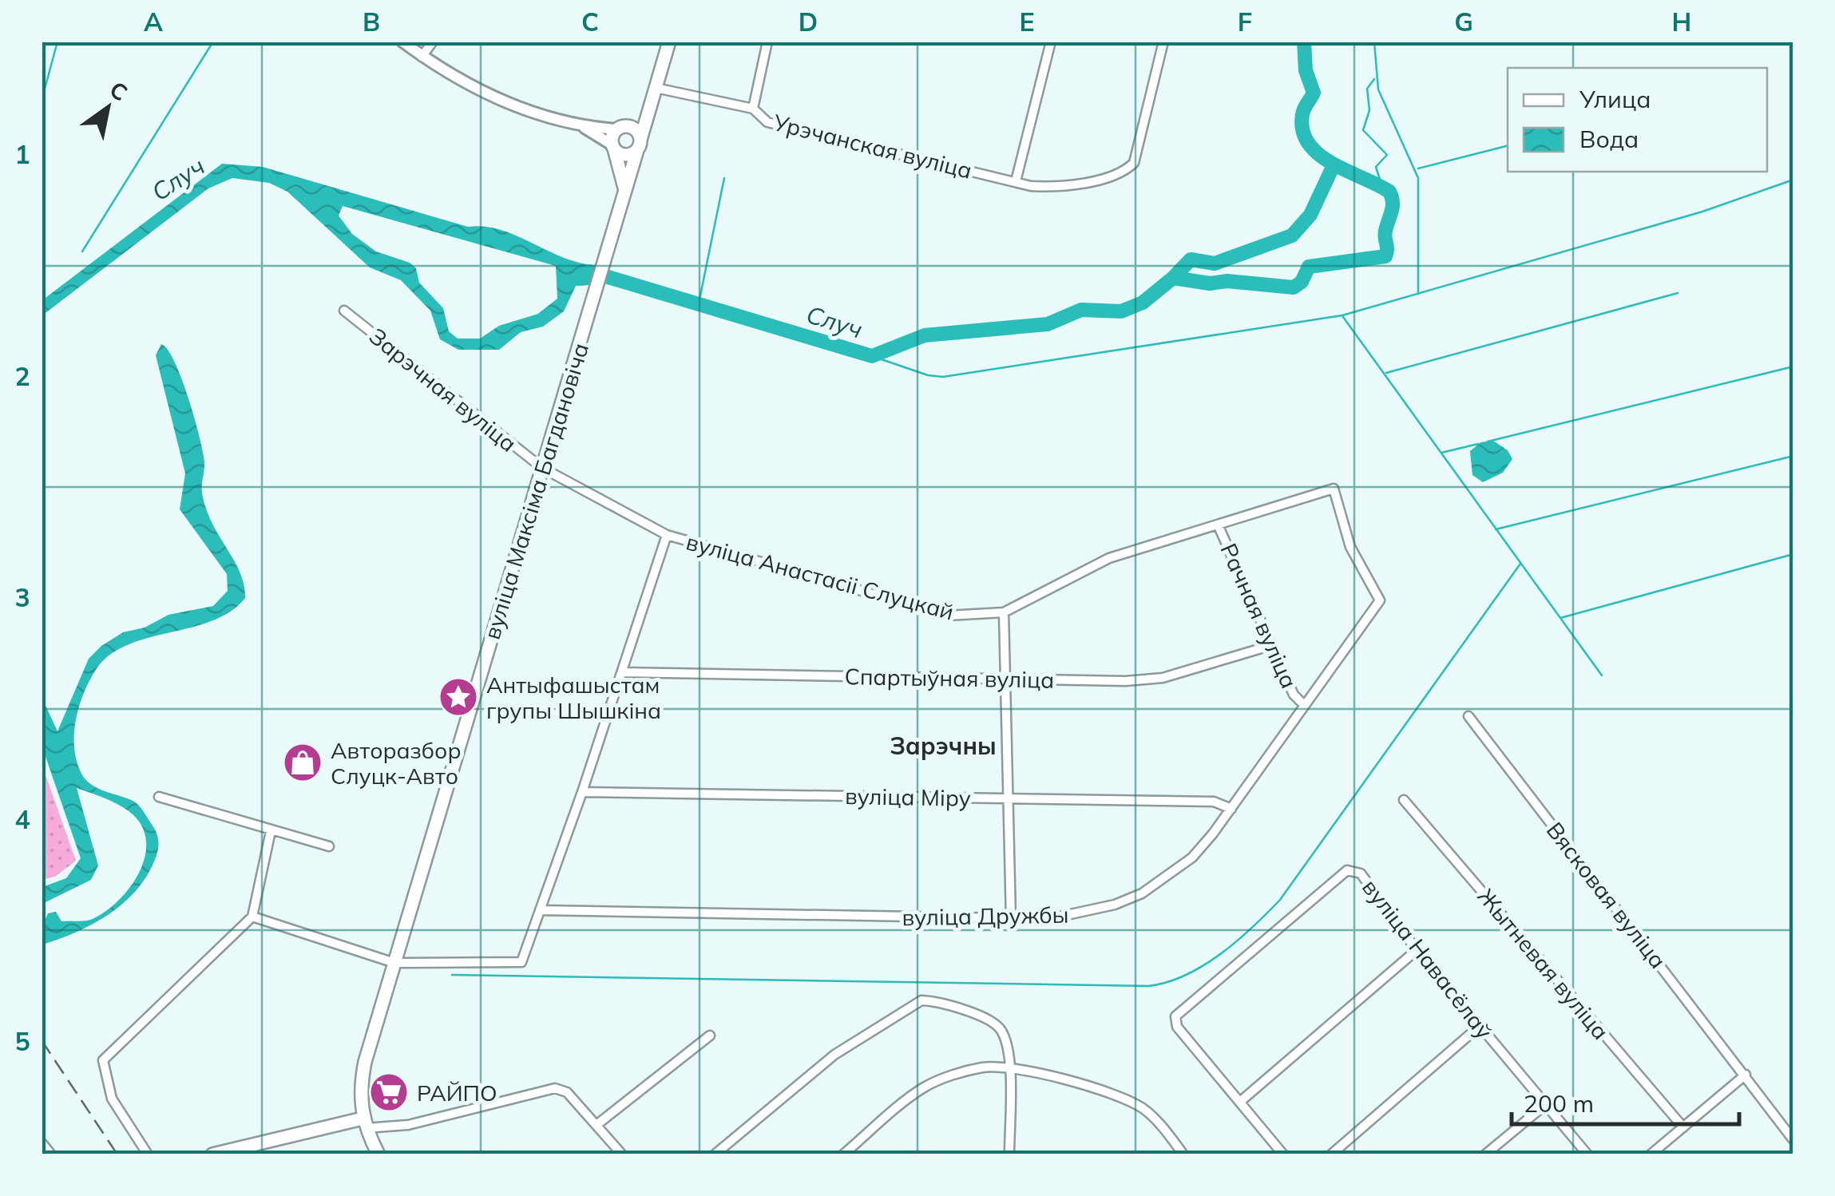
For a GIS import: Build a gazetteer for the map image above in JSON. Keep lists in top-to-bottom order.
{
  "streets": {
    "main road": ["вуліца Максіма Багдановіча"],
    "street": [
      "Урэчанская вуліца",
      "Зарэчная вуліца",
      "вуліца Анастасіі Слуцкай",
      "Рачная вуліца",
      "Спартыўная вуліца",
      "вуліца Міру",
      "Вясковая вуліца",
      "вуліца Дружбы",
      "вуліца Навасёлаў",
      "Жытневая вуліца"
    ]
  },
  "crossings": [
    ["Зарэчная вуліца", "вуліца Максіма Багдановіча"],
    ["Зарэчная вуліца", "вуліца Анастасіі Слуцкай"],
    ["вуліца Анастасіі Слуцкай", "Рачная вуліца"],
    ["вуліца Анастасіі Слуцкай", "вуліца Дружбы"],
    ["Рачная вуліца", "Спартыўная вуліца"],
    ["Рачная вуліца", "вуліца Дружбы"],
    ["вуліца Міру", "вуліца Дружбы"]
  ],
  "districts": ["Зарэчны"],
  "water": ["Случ"],
  "places": {
    "place": ["Антыфашыстам групы Шышкіна"],
    "shop": ["Авторазбор Слуцк-Авто"],
    "supermarket": ["РАЙПО"]
  },
  "legend": ["Улица", "Вода"],
  "scale_bar": "200 m",
  "north": "top right",
  "grid": {
    "columns": [
      "A",
      "B",
      "C",
      "D",
      "E",
      "F",
      "G",
      "H"
    ],
    "rows": [
      "1",
      "2",
      "3",
      "4",
      "5"
    ]
  }
}
